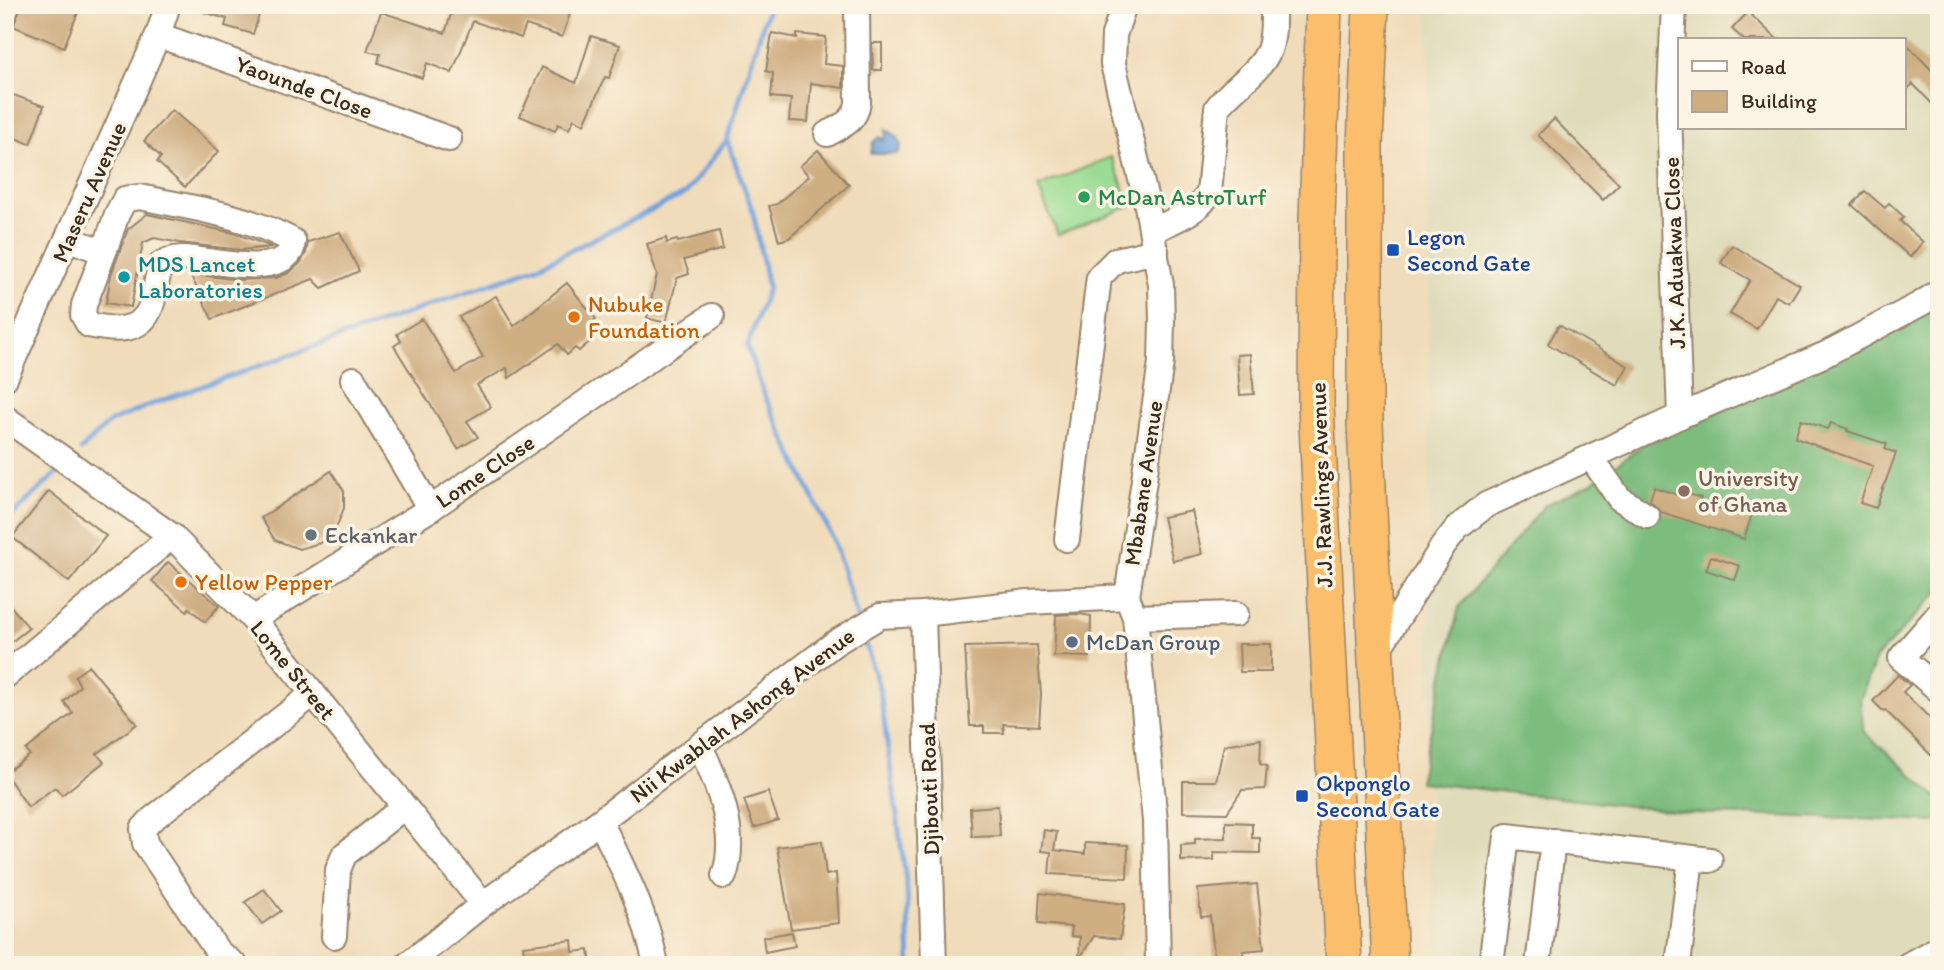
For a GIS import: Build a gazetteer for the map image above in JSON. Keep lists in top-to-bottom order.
{
  "streets": {
    "highway": ["J.J. Rawlings Avenue"],
    "street": [
      "Yaounde Close",
      "Maseru Avenue",
      "J.K. Aduakwa Close",
      "Lome Close",
      "Mbabane Avenue",
      "Lome Street",
      "Nii Kwablah Ashong Avenue",
      "Djibouti Road"
    ]
  },
  "crossings": [
    ["Yaounde Close", "Maseru Avenue"],
    ["Lome Close", "Lome Street"],
    ["Mbabane Avenue", "Nii Kwablah Ashong Avenue"],
    ["Lome Street", "Nii Kwablah Ashong Avenue"],
    ["Nii Kwablah Ashong Avenue", "Djibouti Road"]
  ],
  "places": {
    "other": [
      "McDan AstroTurf",
      "MDS Lancet Laboratories",
      "Nubuke Foundation",
      "University of Ghana",
      "Eckankar",
      "Yellow Pepper",
      "McDan Group"
    ],
    "transit": ["Legon Second Gate", "Okponglo Second Gate"]
  },
  "legend": ["Road", "Building"]
}
